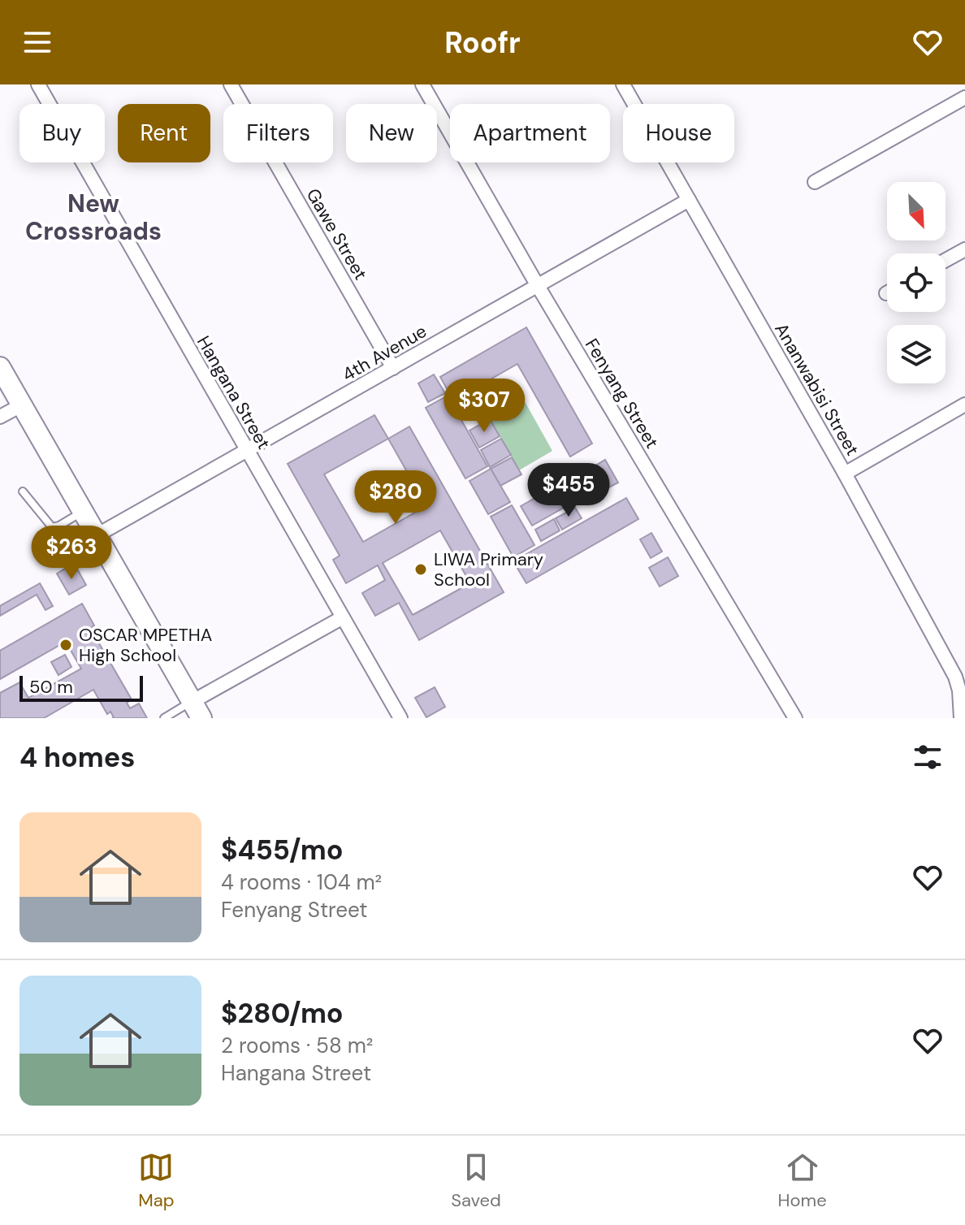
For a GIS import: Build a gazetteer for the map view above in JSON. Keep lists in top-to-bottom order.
{
  "streets": {
    "street": [
      "Gawe Street",
      "4th Avenue",
      "Ananwabisi Street",
      "Hangana Street",
      "Fenyang Street"
    ]
  },
  "crossings": [
    ["Gawe Street", "4th Avenue"],
    ["4th Avenue", "Ananwabisi Street"],
    ["4th Avenue", "Hangana Street"],
    ["4th Avenue", "Fenyang Street"]
  ],
  "districts": ["New Crossroads"],
  "places": ["LIWA Primary School", "OSCAR MPETHA High School"],
  "scale_bar": "50 m",
  "north": "bottom right",
  "page": {
    "header": "Roofr",
    "chip": [
      "Buy",
      "Rent",
      "Filters",
      "New",
      "Apartment",
      "House"
    ],
    "price": [
      "$307",
      "$455",
      "$280",
      "$263"
    ],
    "scale": "50 m",
    "heading": "4 homes",
    "list": [
      {
        "name": "$455/mo",
        "note": "4 rooms · 104 m² · Fenyang Street"
      },
      {
        "name": "$280/mo",
        "note": "2 rooms · 58 m² · Hangana Street"
      }
    ],
    "tabs": ["Map", "Saved", "Home"]
  }
}
